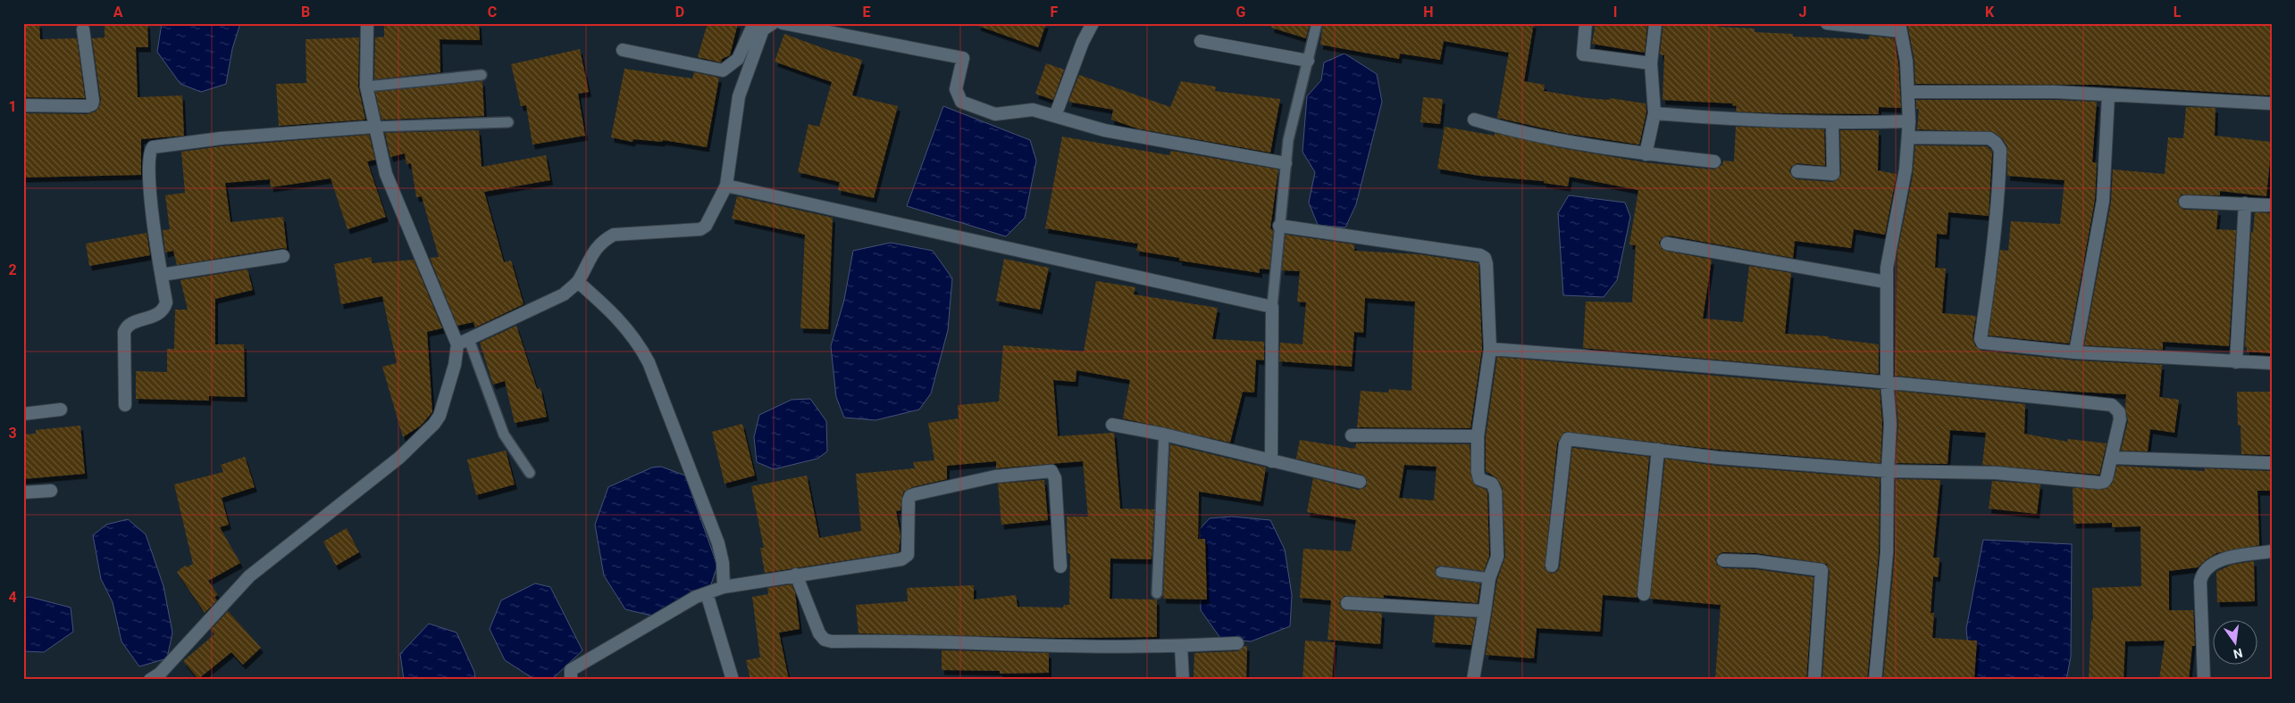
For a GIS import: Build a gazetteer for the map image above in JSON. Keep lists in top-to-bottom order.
{
  "north": "bottom",
  "grid": {
    "columns": [
      "A",
      "B",
      "C",
      "D",
      "E",
      "F",
      "G",
      "H",
      "I",
      "J",
      "K",
      "L"
    ],
    "rows": [
      "1",
      "2",
      "3",
      "4"
    ]
  }
}
